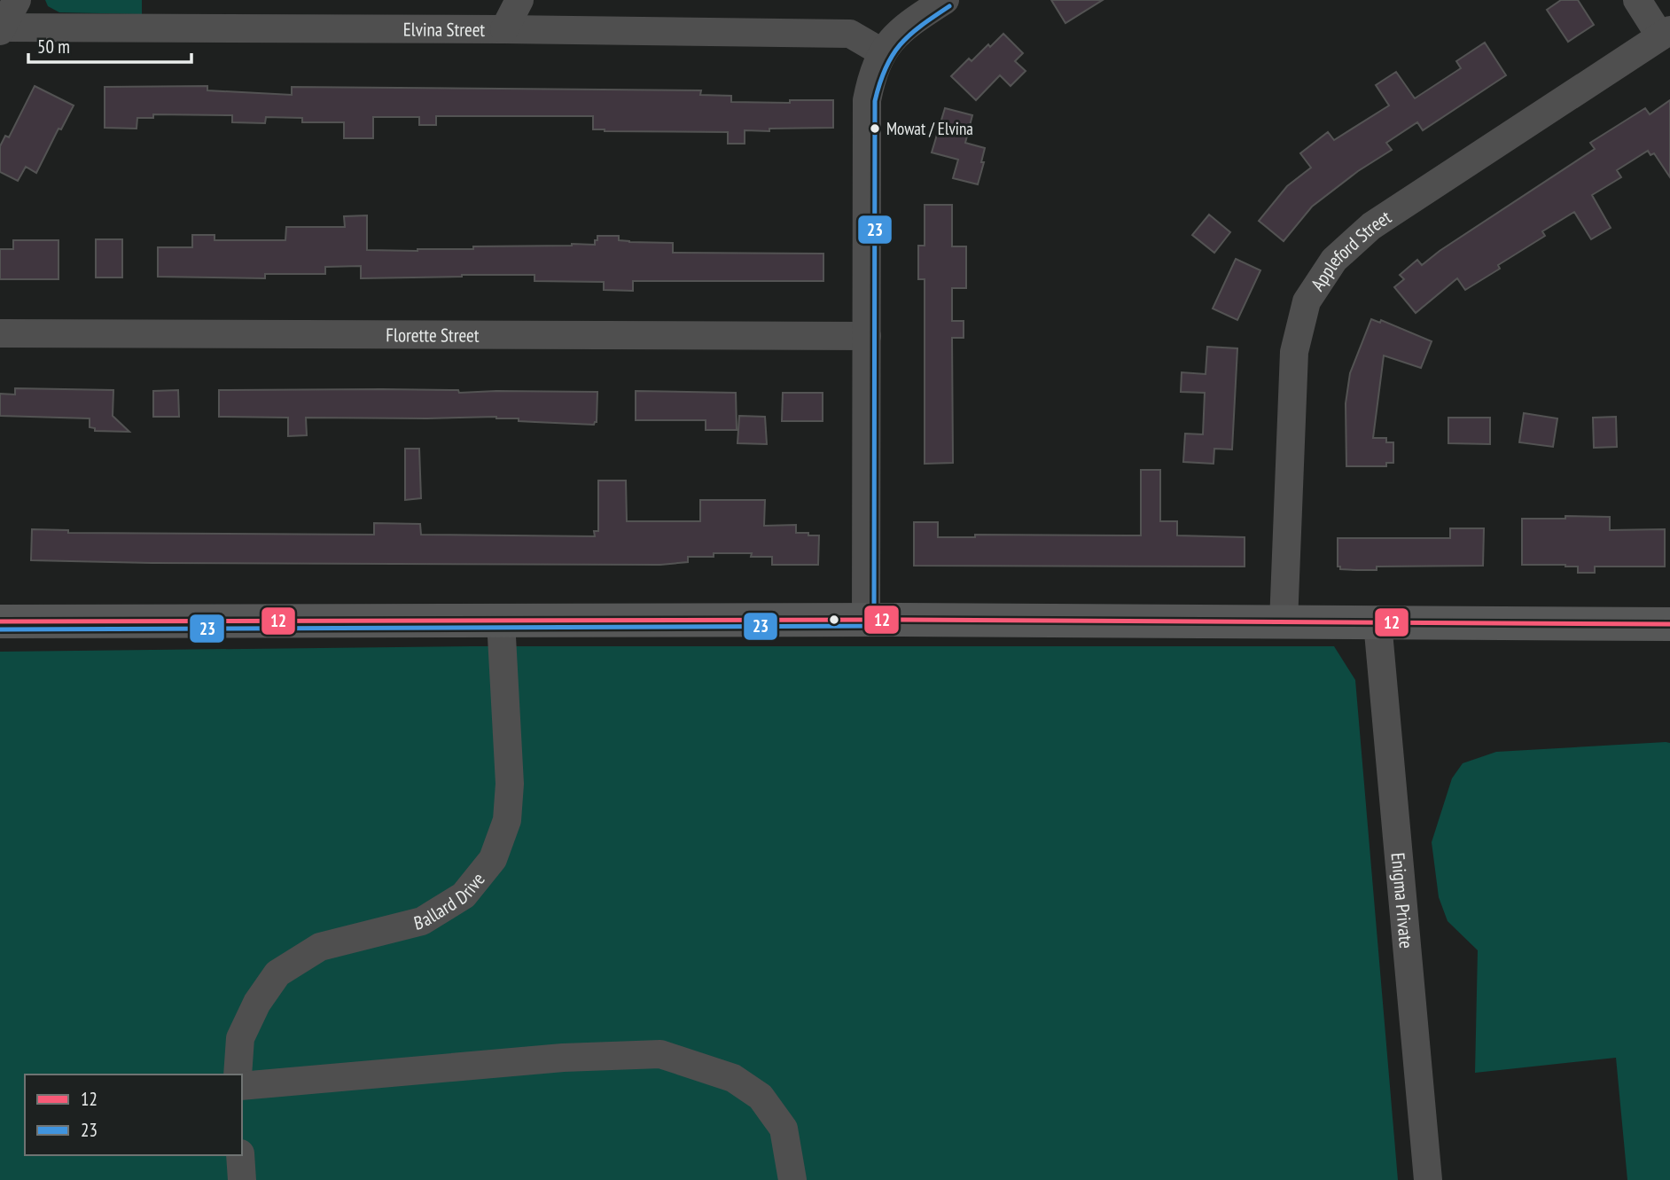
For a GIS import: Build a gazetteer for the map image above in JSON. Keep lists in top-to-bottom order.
{
  "streets": {
    "street": [
      "Elvina Street",
      "Appleford Street",
      "Florette Street",
      "Ballard Drive",
      "Enigma Private"
    ]
  },
  "places": ["Mowat / Elvina"],
  "lines": ["transit line 23", "transit line 12"],
  "legend": ["12", "23"],
  "scale_bar": "50 m"
}
